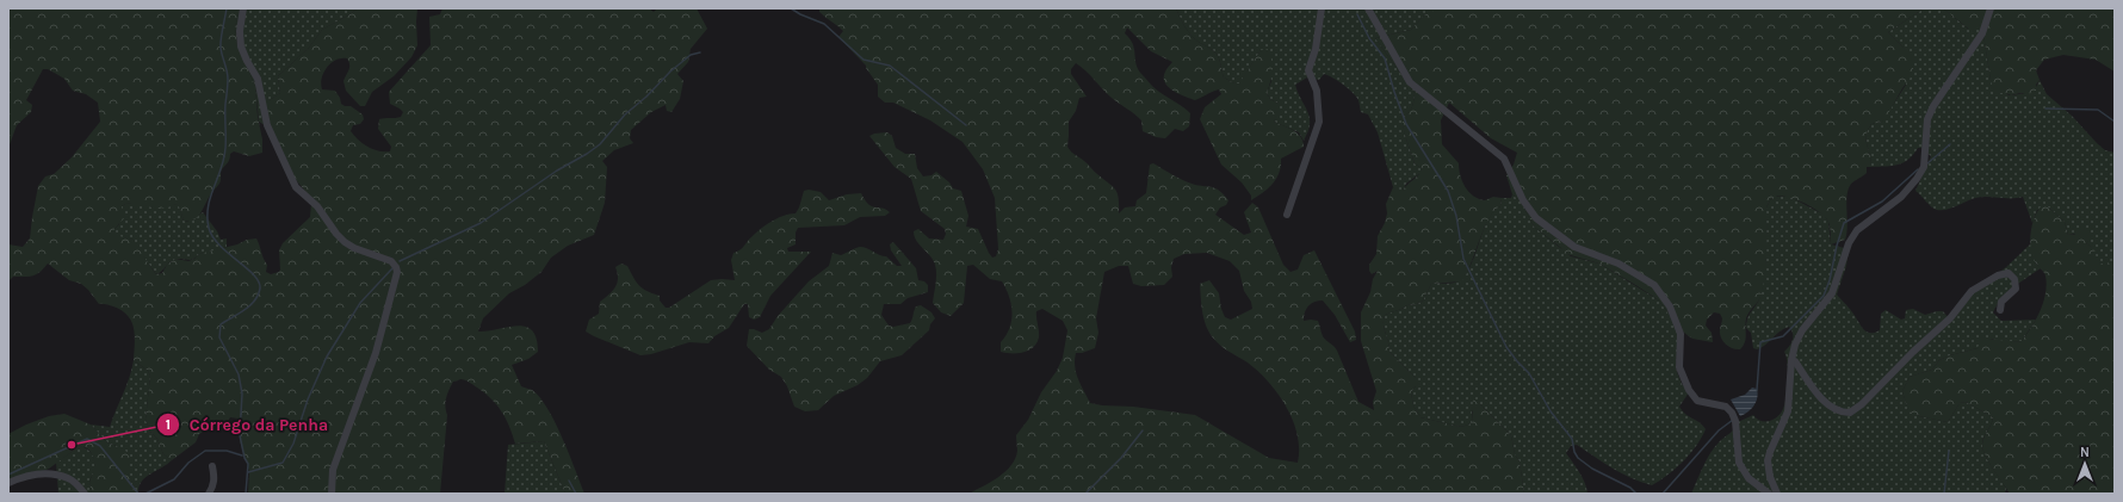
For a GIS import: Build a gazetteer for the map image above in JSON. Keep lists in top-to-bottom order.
{
  "places": ["Córrego da Penha"],
  "north": "top"
}
